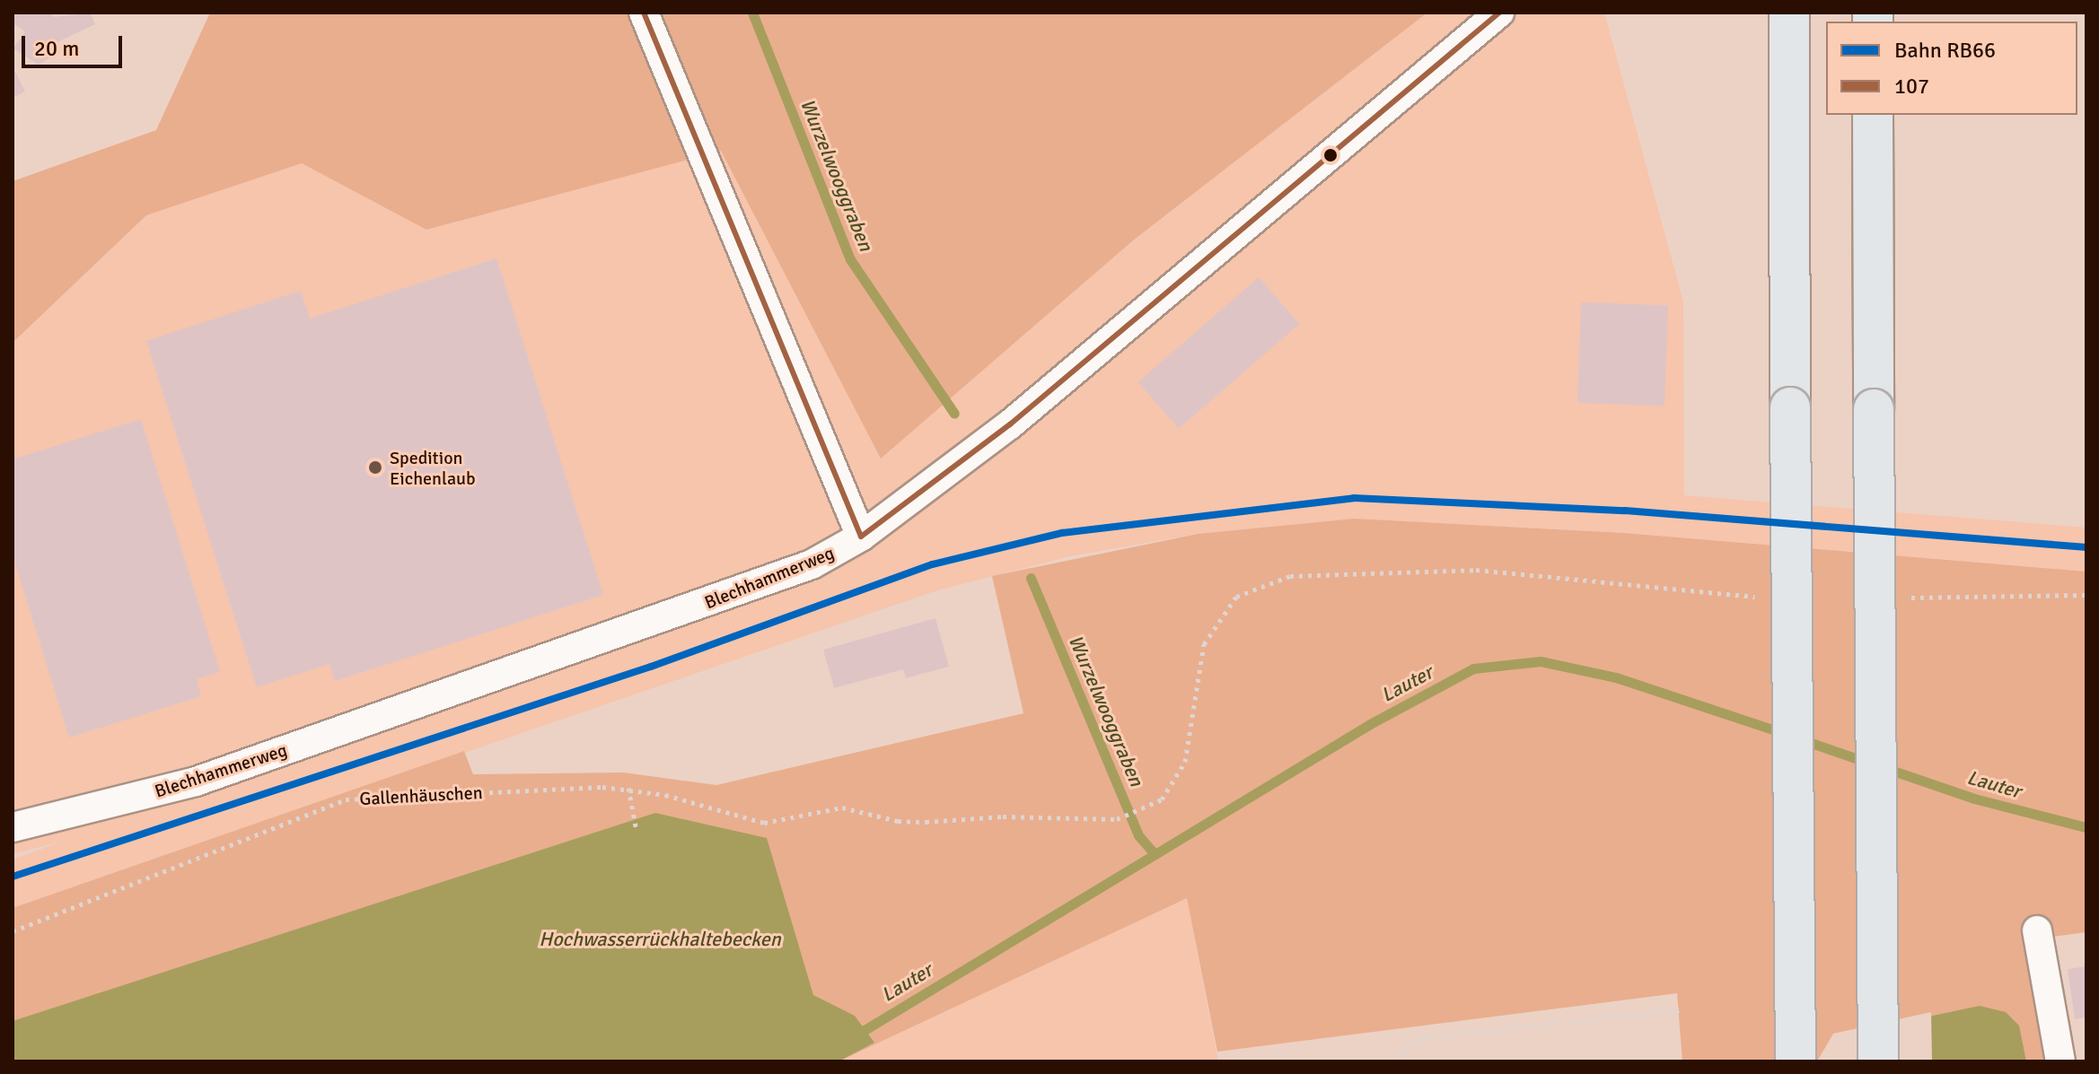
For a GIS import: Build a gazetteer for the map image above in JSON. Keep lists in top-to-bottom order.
{
  "streets": {
    "street": ["Blechhammerweg"],
    "path": ["Gallenhäuschen"]
  },
  "water": ["Wurzelwooggraben", "Lauter", "Hochwasserrückhaltebecken"],
  "places": ["Spedition Eichenlaub"],
  "lines": ["transit line 107", "rail line RB66"],
  "legend": ["Bahn RB66", "107"],
  "scale_bar": "20 m"
}
